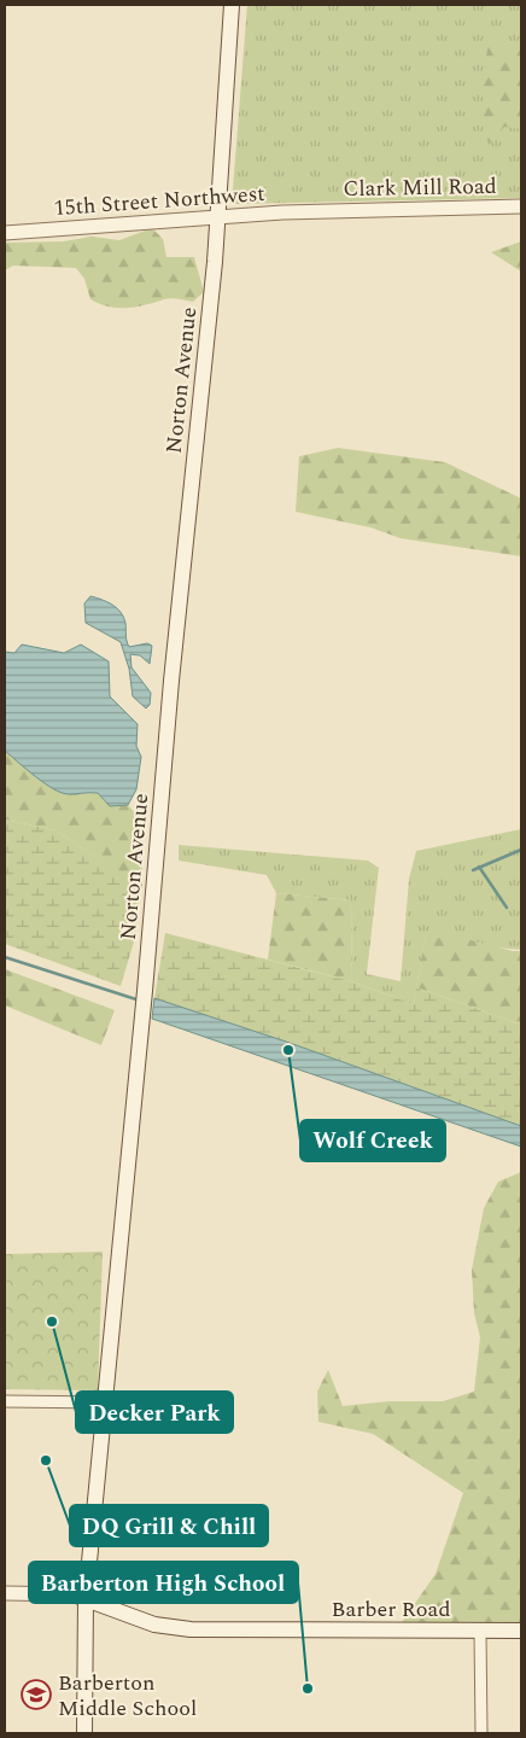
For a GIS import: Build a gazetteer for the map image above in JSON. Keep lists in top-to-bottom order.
{
  "streets": {
    "main road": ["Norton Avenue", "Barber Road"],
    "street": ["Clark Mill Road", "15th Street Northwest"]
  },
  "crossings": [
    ["Clark Mill Road", "15th Street Northwest"],
    ["15th Street Northwest", "Norton Avenue"],
    ["Norton Avenue", "Barber Road"]
  ],
  "places": {
    "other": [
      "Wolf Creek",
      "Decker Park",
      "DQ Grill & Chill",
      "Barberton High School"
    ],
    "school or university": ["Barberton Middle School"]
  }
}
